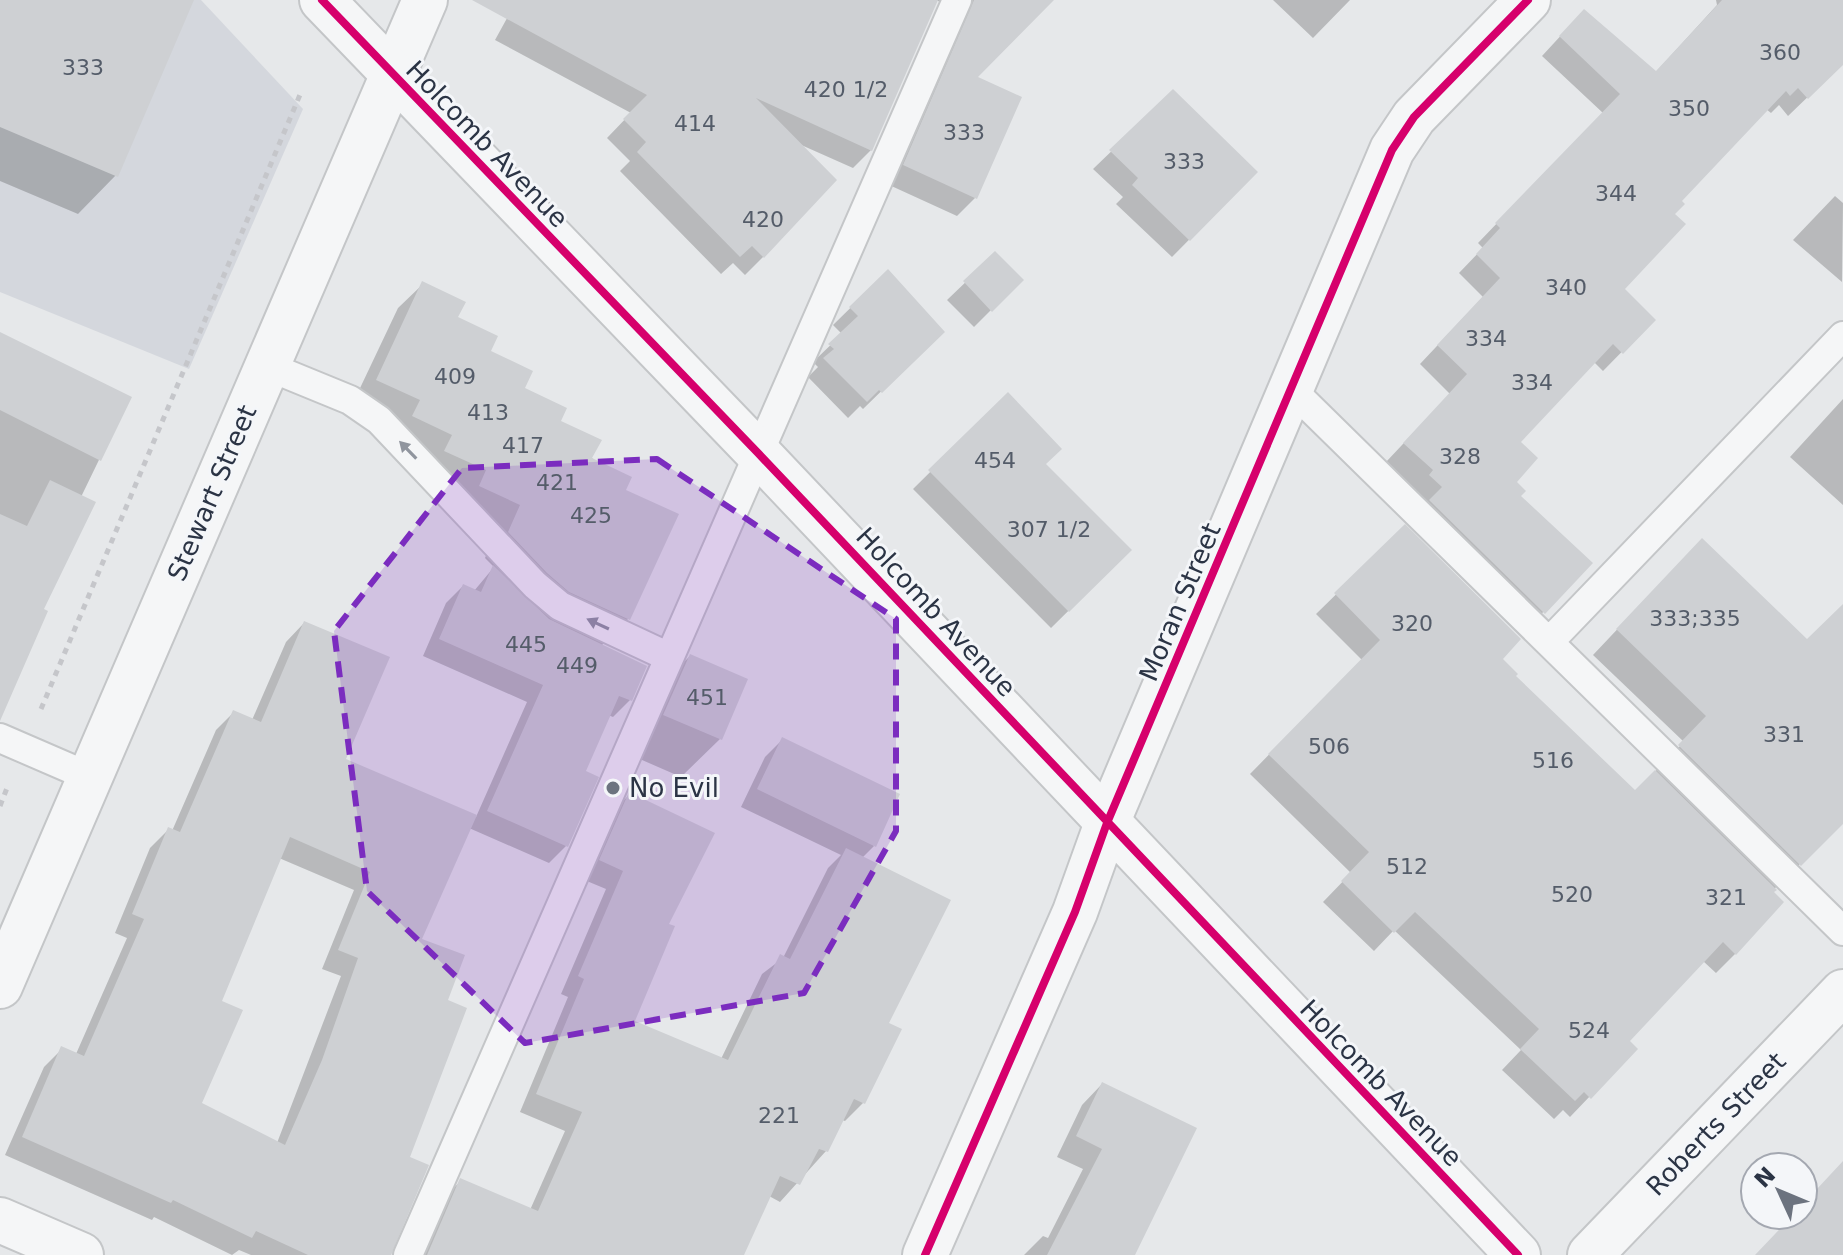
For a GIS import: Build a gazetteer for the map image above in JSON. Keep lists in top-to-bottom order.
{
  "streets": {
    "street": [
      "Holcomb Avenue",
      "Stewart Street",
      "Moran Street",
      "Roberts Street"
    ]
  },
  "crossings": [
    ["Holcomb Avenue", "Stewart Street"],
    ["Holcomb Avenue", "Moran Street"]
  ],
  "places": ["No Evil"],
  "house_numbers": [
    "360",
    "333",
    "420 1/2",
    "350",
    "414",
    "333",
    "333",
    "344",
    "420",
    "340",
    "334",
    "409",
    "334",
    "413",
    "417",
    "328",
    "454",
    "421",
    "425",
    "307 1/2",
    "333;335",
    "320",
    "445",
    "449",
    "451",
    "331",
    "506",
    "516",
    "512",
    "520",
    "321",
    "524",
    "221"
  ],
  "north": "top left"
}
